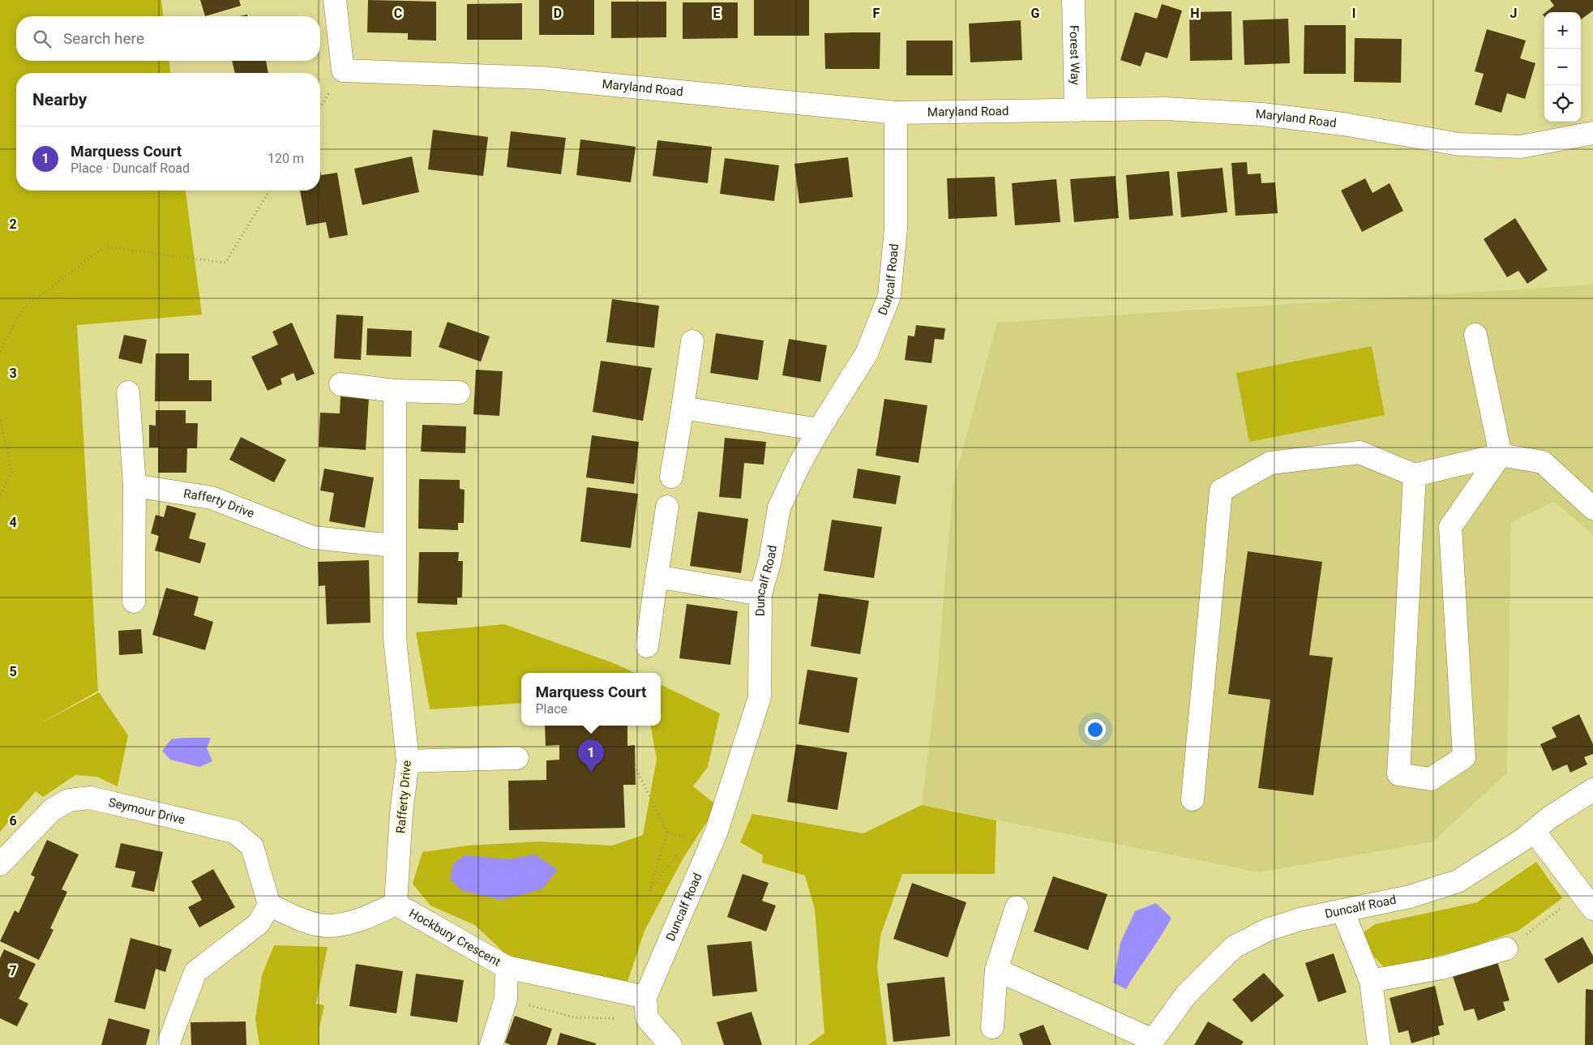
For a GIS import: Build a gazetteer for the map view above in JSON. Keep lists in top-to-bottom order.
{
  "streets": {
    "street": [
      "Forest Way",
      "Maryland Road",
      "Duncalf Road",
      "Rafferty Drive",
      "Seymour Drive",
      "Hockbury Crescent"
    ]
  },
  "crossings": [
    ["Forest Way", "Maryland Road"],
    ["Maryland Road", "Duncalf Road"],
    ["Rafferty Drive", "Hockbury Crescent"]
  ],
  "page": {
    "map_buttons": ["+", "−"],
    "search": "Search here",
    "heading": "Nearby",
    "list": [
      {
        "mark": "1",
        "name": "Marquess Court",
        "note": "Place · Duncalf Road",
        "value": "120 m"
      }
    ],
    "popup": ["Marquess Court", "Place"],
    "pins": "1"
  },
  "grid": {
    "columns": [
      "C",
      "D",
      "E",
      "F",
      "G",
      "H",
      "I",
      "J"
    ],
    "rows": [
      "2",
      "3",
      "4",
      "5",
      "6",
      "7"
    ]
  }
}
